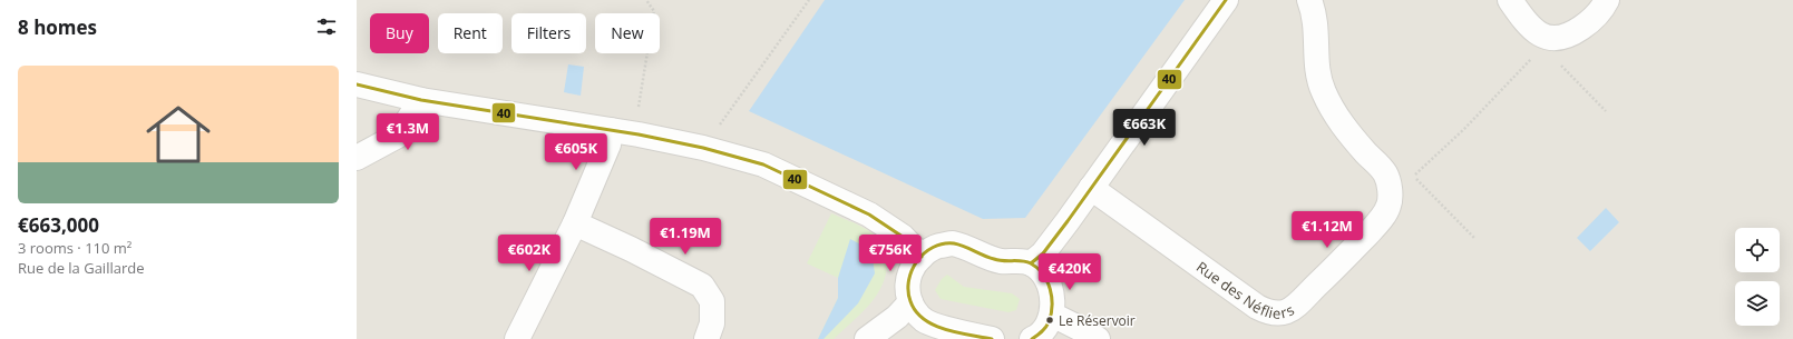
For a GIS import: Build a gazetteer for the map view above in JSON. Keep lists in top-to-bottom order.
{
  "streets": {
    "street": ["Rue des Néfliers"]
  },
  "places": ["Le Réservoir"],
  "lines": ["transit line 40"],
  "page": {
    "heading": "8 homes",
    "chip": [
      "Buy",
      "Rent",
      "Filters",
      "New"
    ],
    "list": [
      {
        "name": "€663,000",
        "note": "3 rooms · 110 m² · Rue de la Gaillarde"
      }
    ],
    "price": [
      "€663K",
      "€1.3M",
      "€605K",
      "€1.12M",
      "€1.19M",
      "€602K",
      "€756K",
      "€420K"
    ]
  }
}
